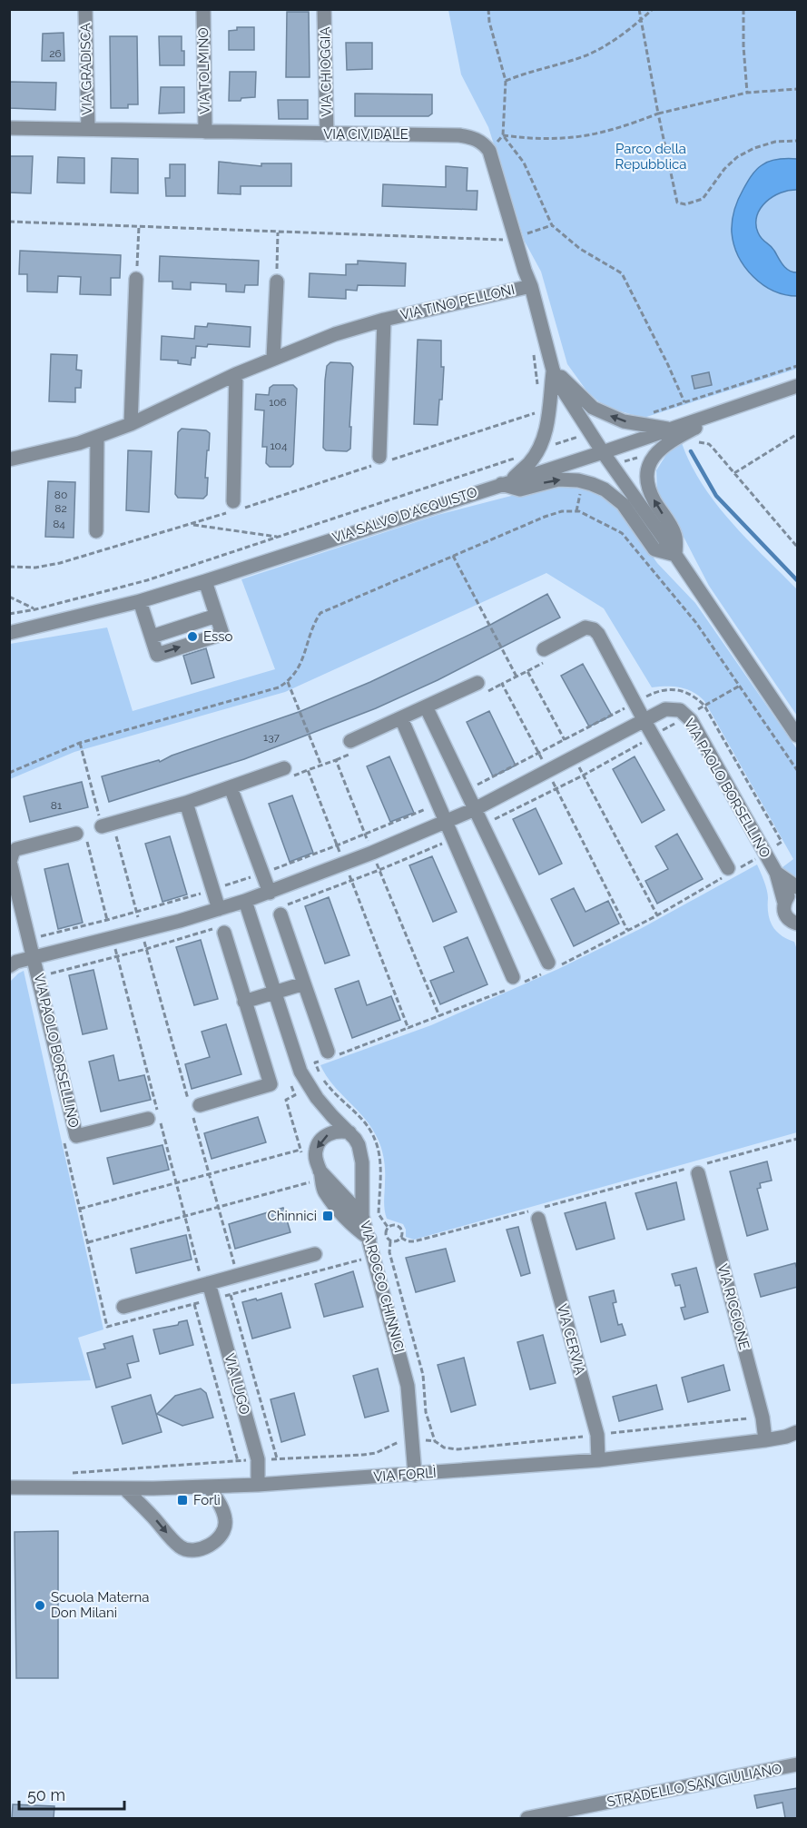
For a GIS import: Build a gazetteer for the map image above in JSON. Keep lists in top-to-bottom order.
{
  "streets": {
    "street": [
      "VIA GRADISCA",
      "VIA TOLMINO",
      "VIA CHIOGGIA",
      "VIA CIVIDALE",
      "VIA TINO PELLONI",
      "VIA SALVO D'ACQUISTO",
      "VIA PAOLO BORSELLINO",
      "VIA ROCCO CHINNICI",
      "VIA RICCIONE",
      "VIA CERVIA",
      "VIA LUGO",
      "VIA FORLÌ",
      "STRADELLO SAN GIULIANO"
    ]
  },
  "crossings": [
    ["VIA GRADISCA", "VIA CIVIDALE"],
    ["VIA TOLMINO", "VIA CIVIDALE"],
    ["VIA CHIOGGIA", "VIA CIVIDALE"],
    ["VIA PAOLO BORSELLINO", "VIA ROCCO CHINNICI"],
    ["VIA ROCCO CHINNICI", "VIA FORLÌ"],
    ["VIA RICCIONE", "VIA FORLÌ"],
    ["VIA CERVIA", "VIA FORLÌ"],
    ["VIA LUGO", "VIA FORLÌ"]
  ],
  "parks": ["Parco della Repubblica"],
  "places": {
    "other": ["Esso", "Scuola Materna Don Milani"],
    "transit": ["Chinnici", "Forlì"]
  },
  "house_numbers": [
    "26",
    "106",
    "104",
    "80",
    "82",
    "84",
    "137",
    "81"
  ],
  "scale_bar": "50 m"
}
